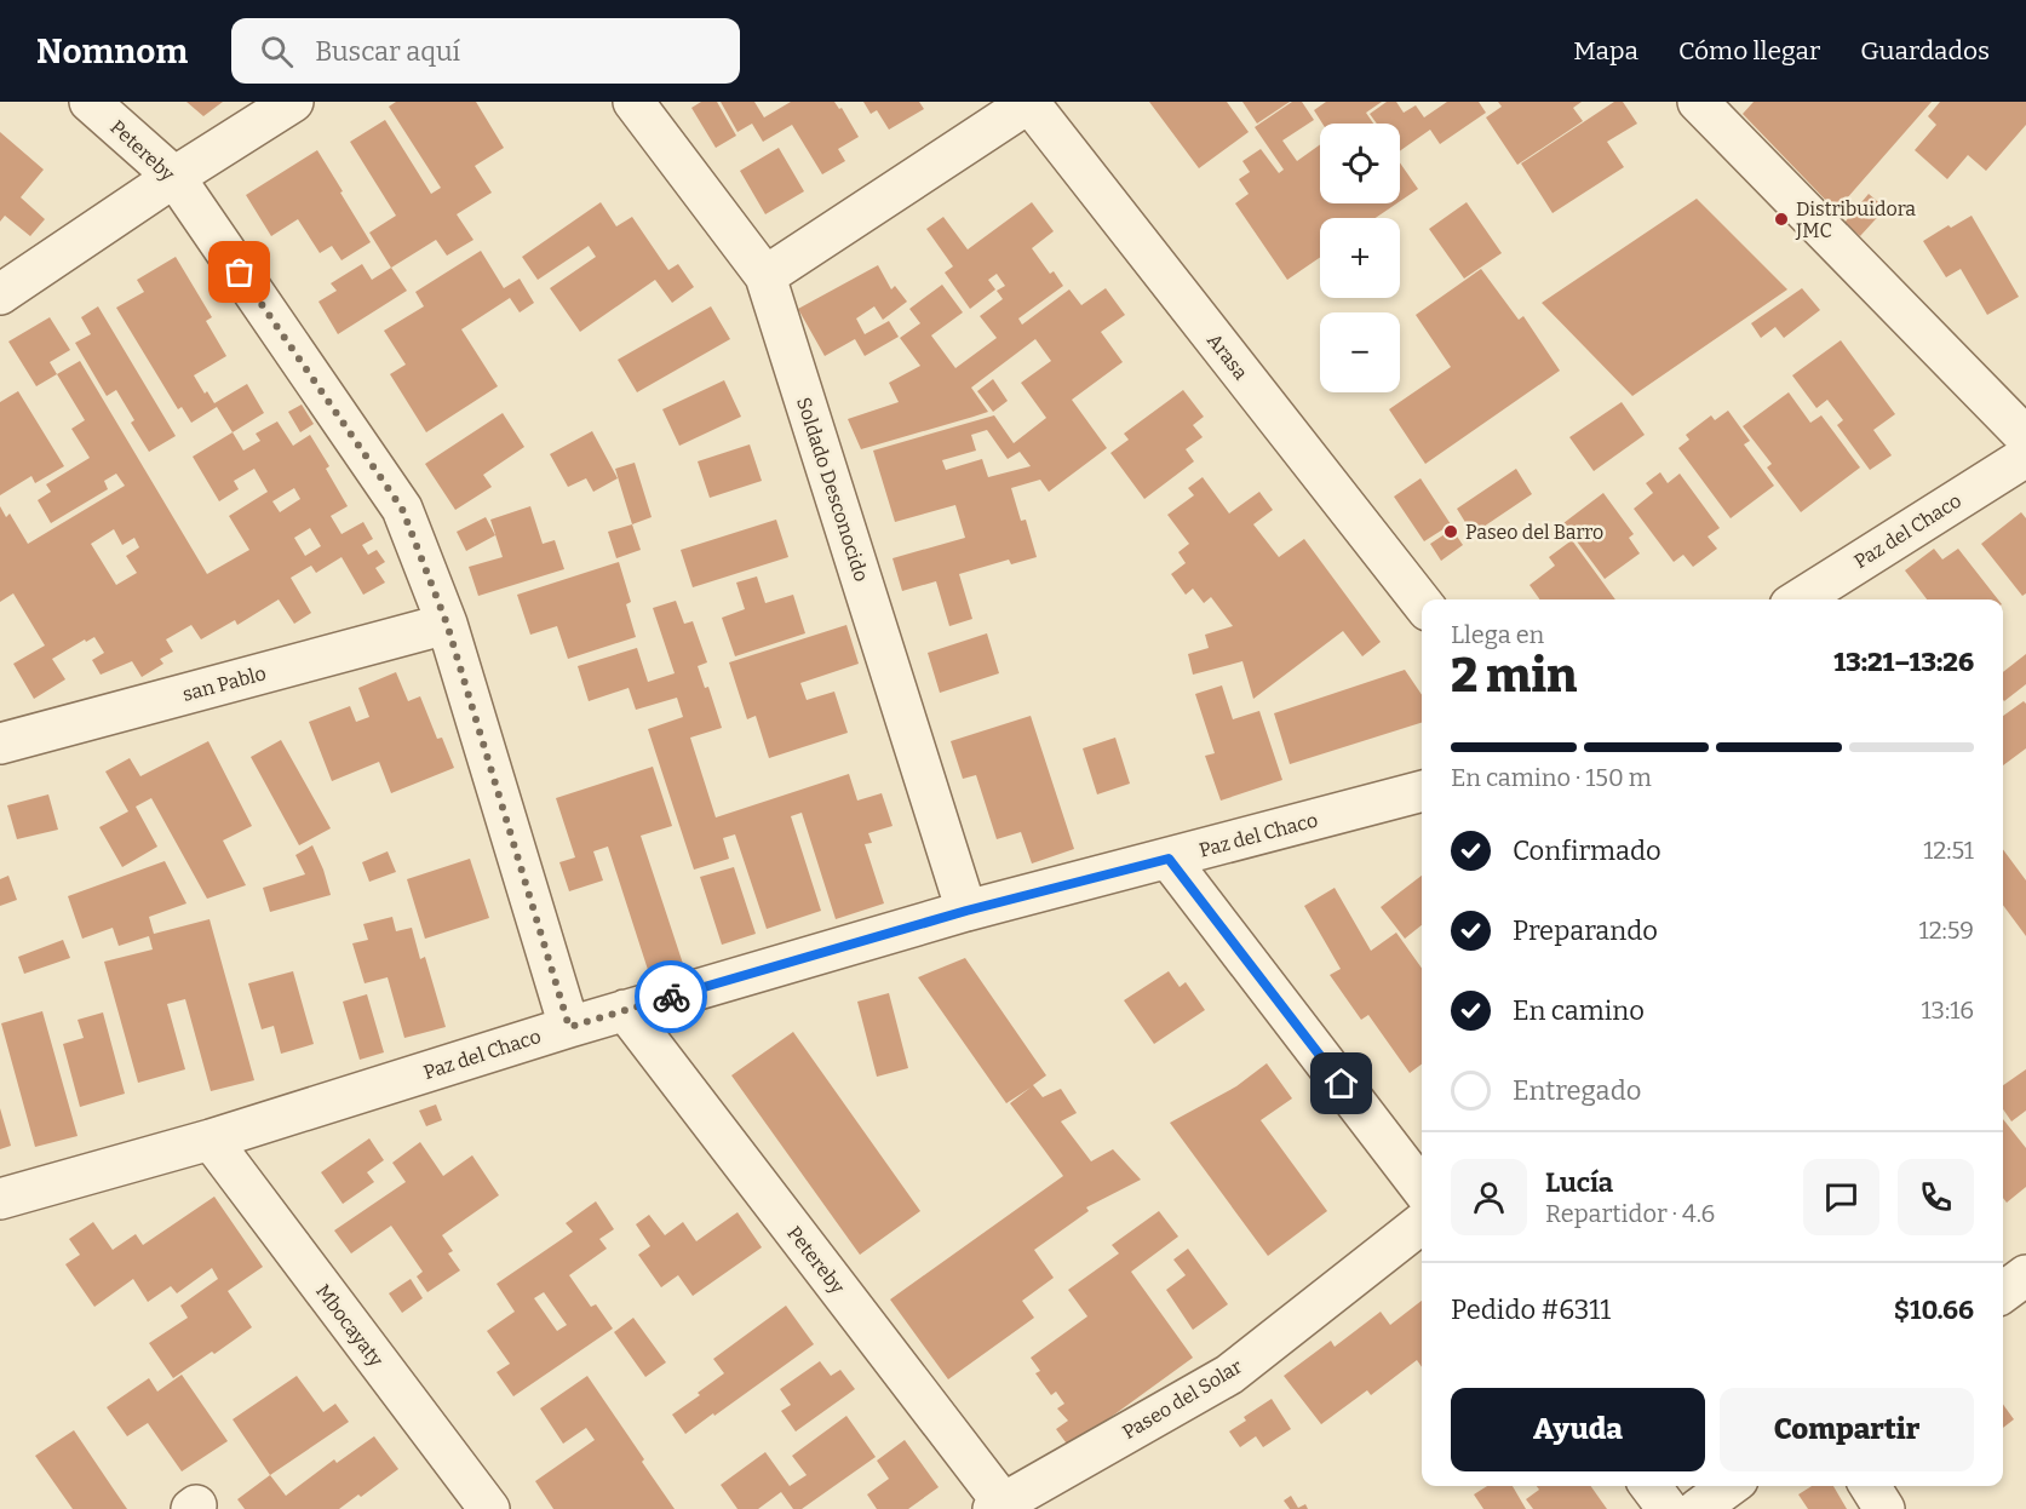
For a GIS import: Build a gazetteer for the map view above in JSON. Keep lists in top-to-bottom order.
{
  "streets": {
    "street": [
      "Petereby",
      "Arasa",
      "Soldado Desconocido",
      "Paz del Chaco",
      "san Pablo",
      "Mbocayaty",
      "Paseo del Solar"
    ]
  },
  "crossings": [
    ["Petereby", "Paz del Chaco"],
    ["Petereby", "san Pablo"],
    ["Petereby", "Paseo del Solar"],
    ["Soldado Desconocido", "Paz del Chaco"],
    ["Paz del Chaco", "Mbocayaty"]
  ],
  "places": ["Distribuidora JMC", "Paseo del Barro"],
  "page": {
    "header": "Nomnom",
    "search": "Buscar aquí",
    "nav": ["Mapa", "Cómo llegar", "Guardados"],
    "map_buttons": ["+", "−"],
    "heading": ["2 min", "Llega en", "13:21–13:26"],
    "panel": [
      "Lucía",
      "Repartidor · 4.6",
      "Pedido #6311",
      "$10.66"
    ],
    "bar": "En camino · 150 m",
    "list": [
      ["Confirmado", "12:51"],
      ["Preparando", "12:59"],
      ["En camino", "13:16"],
      "Entregado"
    ],
    "buttons": ["Ayuda", "Compartir"]
  }
}
